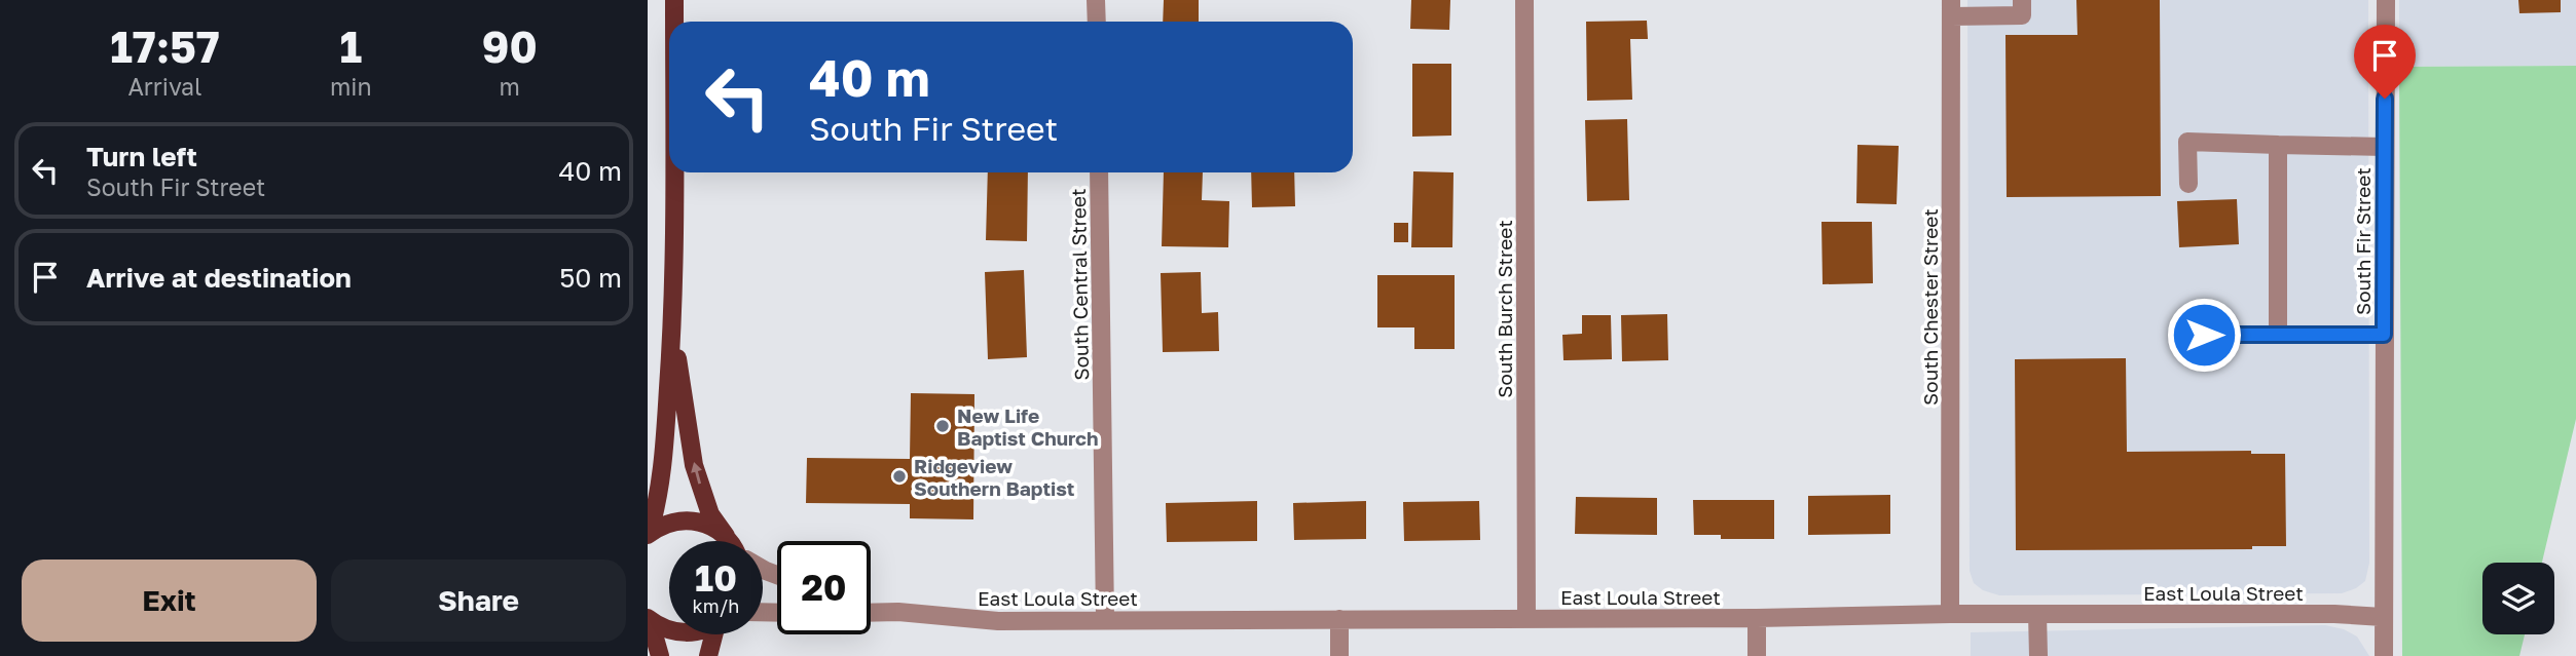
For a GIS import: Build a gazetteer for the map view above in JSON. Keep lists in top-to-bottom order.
{
  "streets": {
    "street": [
      "South Fir Street",
      "South Central Street",
      "South Chester Street",
      "South Burch Street",
      "East Loula Street"
    ]
  },
  "crossings": [
    ["South Fir Street", "East Loula Street"],
    ["South Central Street", "East Loula Street"],
    ["South Chester Street", "East Loula Street"],
    ["South Burch Street", "East Loula Street"]
  ],
  "places": ["New Life Baptist Church", "Ridgeview Southern Baptist"],
  "page": {
    "eta": [
      "17:57",
      "Arrival",
      "1",
      "min",
      "90",
      "m"
    ],
    "turn": ["40 m", "South Fir Street"],
    "list": [
      {
        "name": "Turn left",
        "note": "South Fir Street",
        "value": "40 m"
      },
      {
        "name": "Arrive at destination",
        "value": "50 m"
      }
    ],
    "speed": "10 km/h",
    "limit": "20",
    "buttons": ["Exit", "Share"]
  }
}
